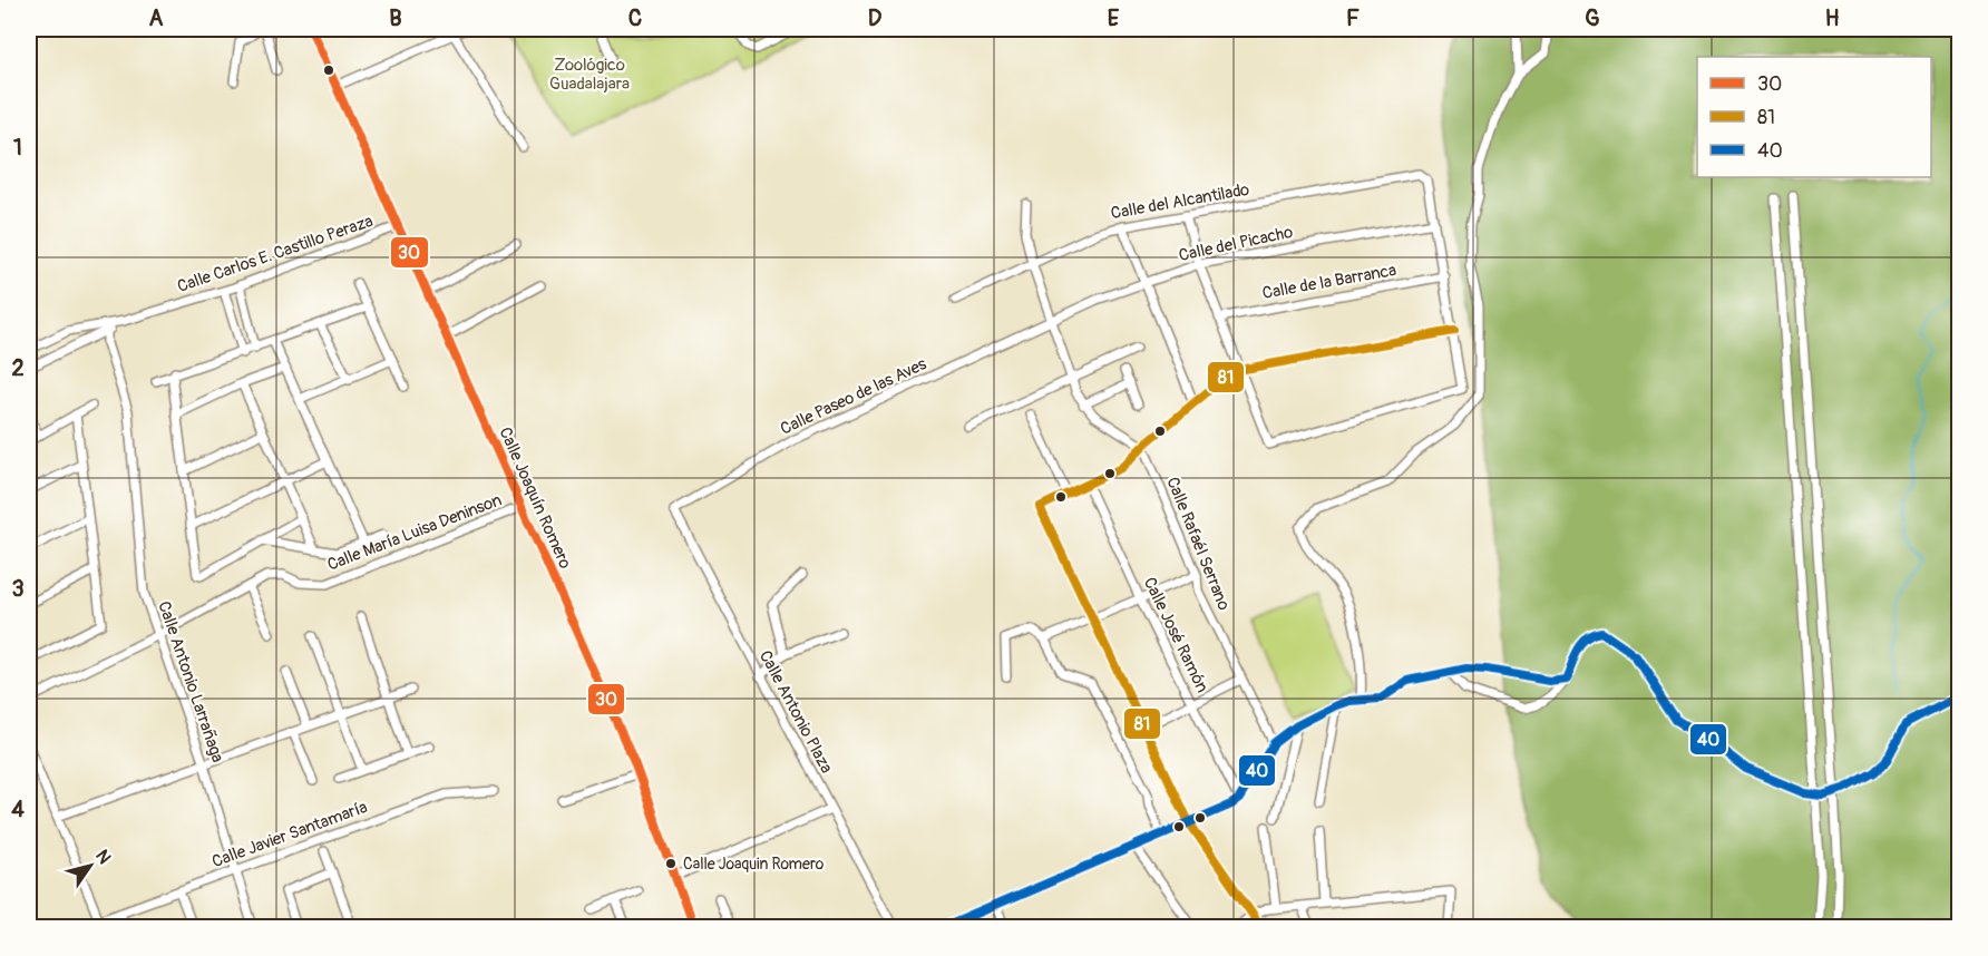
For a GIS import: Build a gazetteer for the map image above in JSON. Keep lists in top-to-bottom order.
{
  "streets": {
    "street": [
      "Calle del Alcantilado",
      "Calle del Picacho",
      "Calle Carlos E. Castillo Peraza",
      "Calle de la Barranca",
      "Calle Paseo de las Aves",
      "Calle Joaquín Romero",
      "Calle María Luisa Deninson",
      "Calle Rafaél Serrano",
      "Calle José Ramón",
      "Calle Antonio Larrañaga",
      "Calle Antonio Plaza",
      "Calle Javier Santamaría"
    ]
  },
  "crossings": [
    ["Calle del Alcantilado", "Calle del Picacho"],
    ["Calle del Picacho", "Calle Paseo de las Aves"],
    ["Calle Carlos E. Castillo Peraza", "Calle Joaquín Romero"],
    ["Calle Carlos E. Castillo Peraza", "Calle Antonio Larrañaga"],
    ["Calle Paseo de las Aves", "Calle Antonio Plaza"],
    ["Calle Joaquín Romero", "Calle María Luisa Deninson"],
    ["Calle María Luisa Deninson", "Calle Antonio Larrañaga"],
    ["Calle Antonio Larrañaga", "Calle Javier Santamaría"]
  ],
  "parks": ["Zoológico Guadalajara"],
  "places": ["Calle Joaquin Romero"],
  "lines": ["transit line 30", "transit line 81", "transit line 40"],
  "legend": ["30", "81", "40"],
  "north": "top right",
  "grid": {
    "columns": [
      "A",
      "B",
      "C",
      "D",
      "E",
      "F",
      "G",
      "H"
    ],
    "rows": [
      "1",
      "2",
      "3",
      "4"
    ]
  }
}
